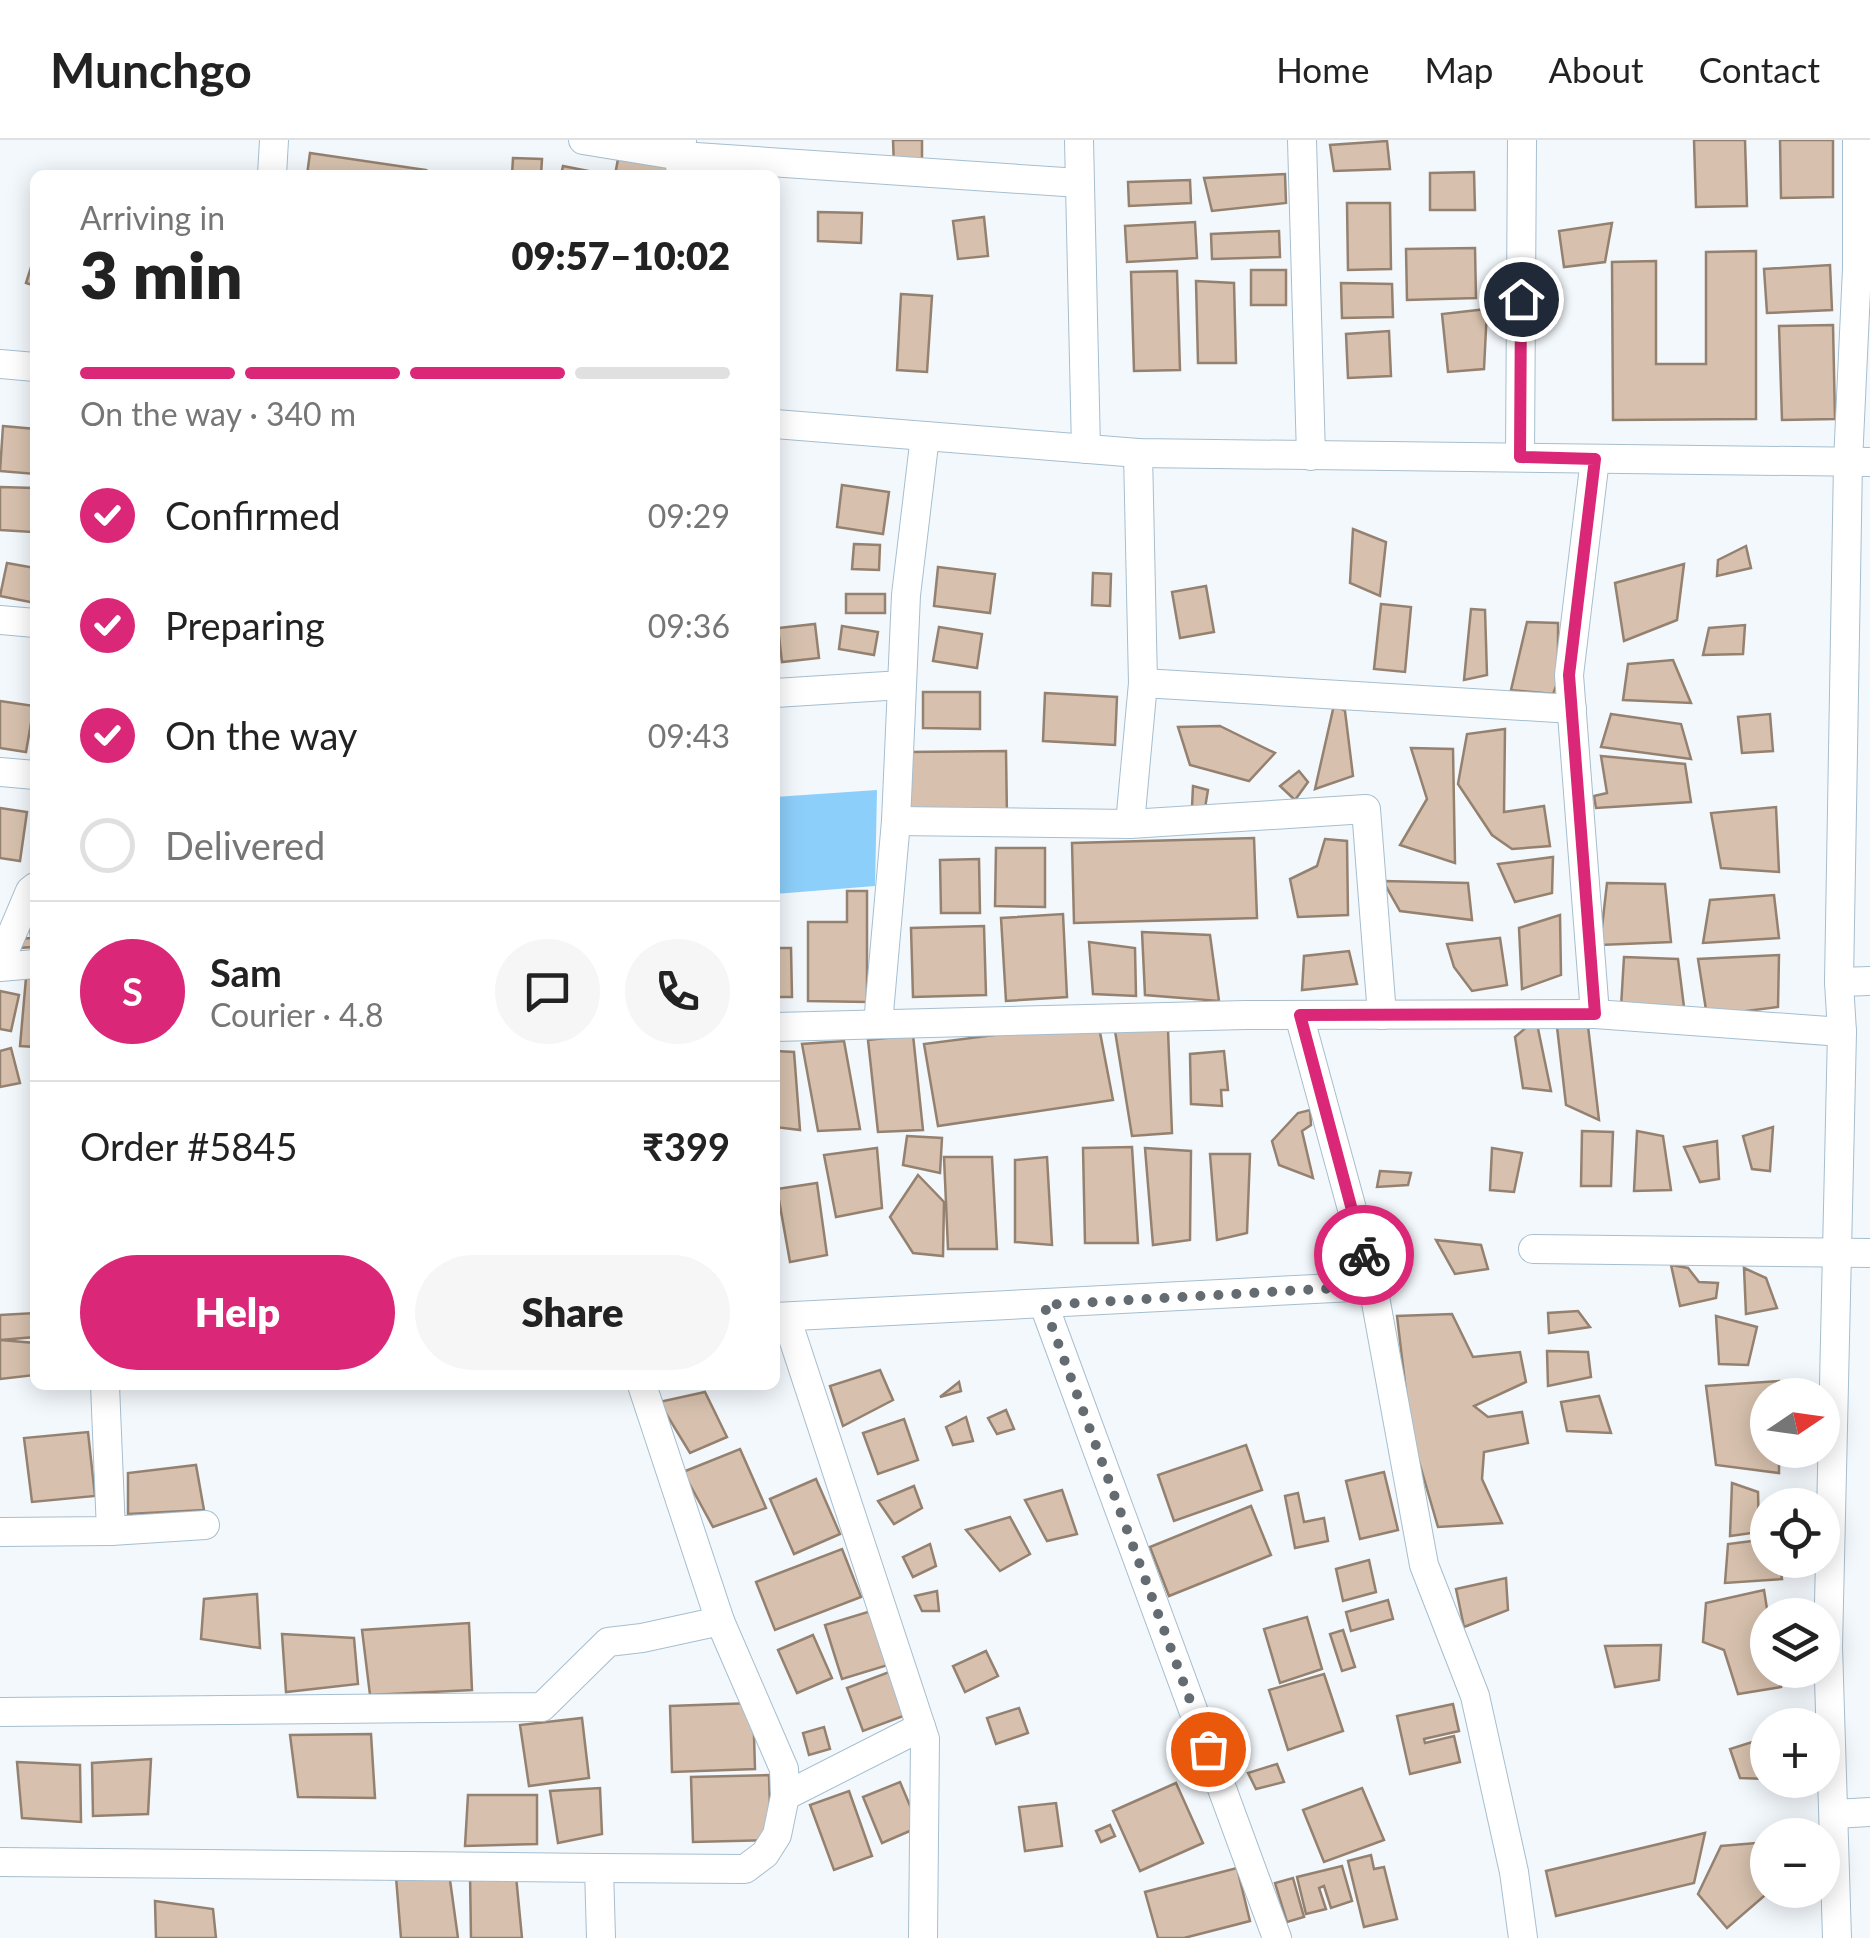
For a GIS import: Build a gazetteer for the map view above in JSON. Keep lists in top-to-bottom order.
{
  "north": "right",
  "page": {
    "header": "Munchgo",
    "nav": [
      "Home",
      "Map",
      "About",
      "Contact"
    ],
    "heading": ["3 min", "Arriving in", "09:57–10:02"],
    "panel": [
      "Sam",
      "Courier · 4.8",
      "Order #5845",
      "₹399"
    ],
    "bar": "On the way · 340 m",
    "list": [
      ["Confirmed", "09:29"],
      ["Preparing", "09:36"],
      ["On the way", "09:43"],
      "Delivered"
    ],
    "round": "S",
    "buttons": ["Help", "Share"],
    "map_buttons": ["+", "−"]
  }
}
